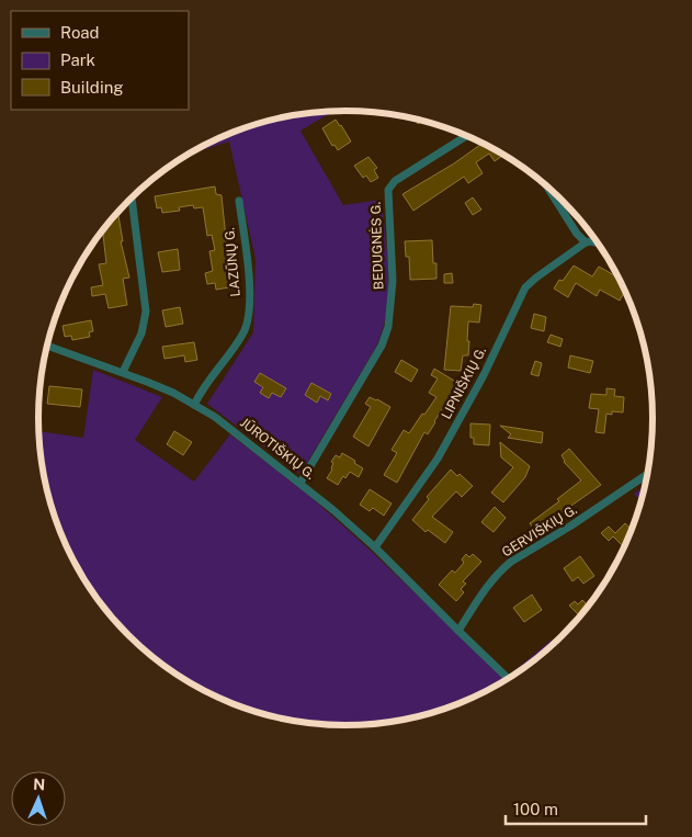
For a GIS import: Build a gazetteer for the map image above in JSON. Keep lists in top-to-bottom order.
{
  "streets": {
    "street": [
      "BEDUGNĖS G.",
      "LAZŪNŲ G.",
      "LIPNIŠKIŲ G.",
      "JŪROTIŠKIŲ G.",
      "GERVIŠKIŲ G."
    ]
  },
  "crossings": [
    ["BEDUGNĖS G.", "JŪROTIŠKIŲ G."],
    ["LAZŪNŲ G.", "JŪROTIŠKIŲ G."],
    ["LIPNIŠKIŲ G.", "JŪROTIŠKIŲ G."],
    ["JŪROTIŠKIŲ G.", "GERVIŠKIŲ G."]
  ],
  "legend": ["Road", "Park", "Building"],
  "scale_bar": "100 m",
  "north": "top"
}
